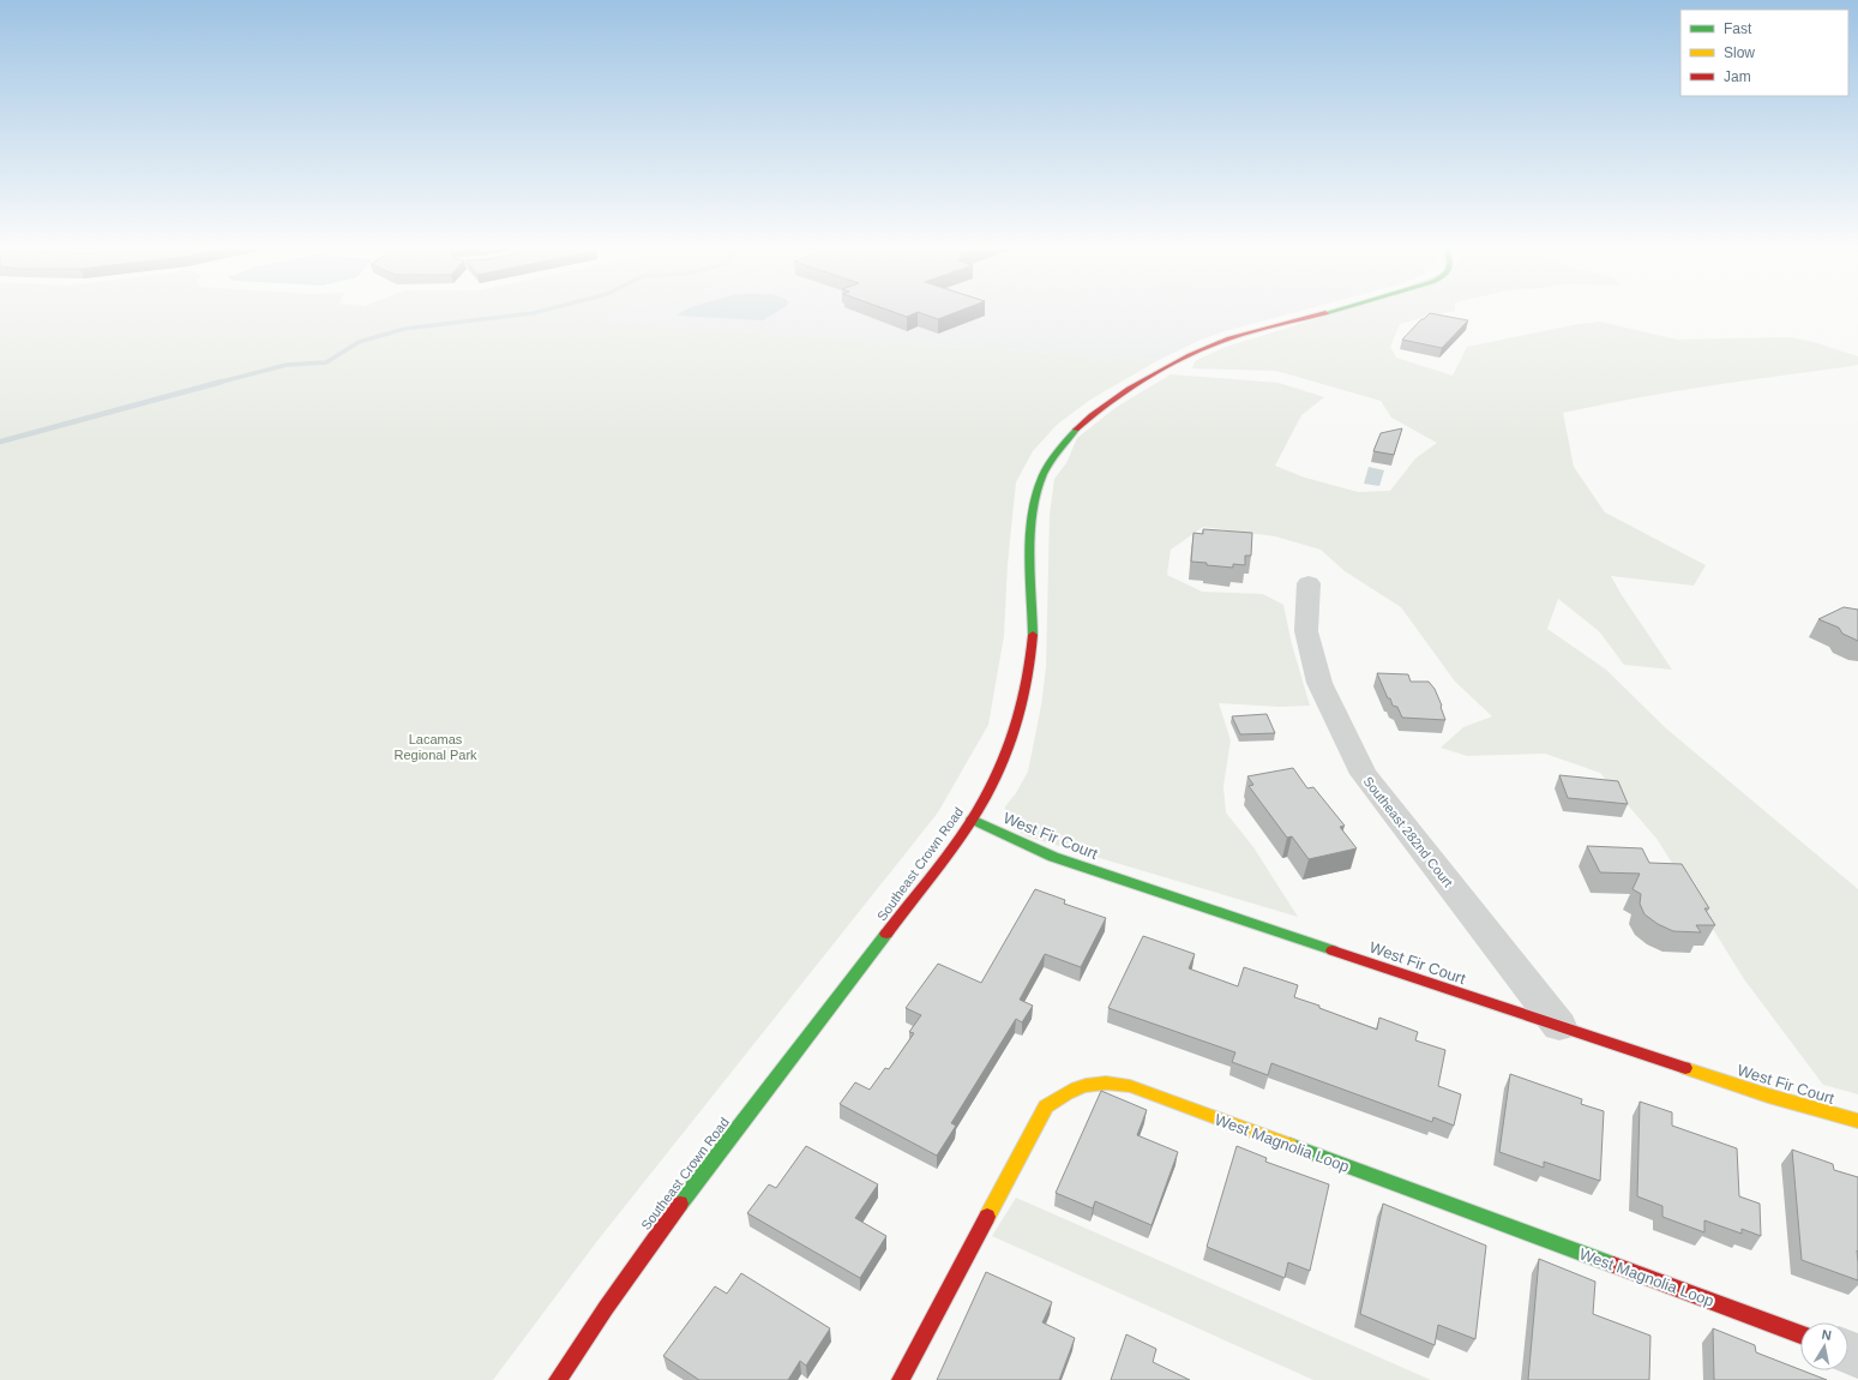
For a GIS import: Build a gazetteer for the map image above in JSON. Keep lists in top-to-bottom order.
{
  "streets": {
    "street": [
      "Southeast 282nd Court",
      "West Fir Court",
      "Southeast Crown Road",
      "West Magnolia Loop"
    ]
  },
  "crossings": [
    ["Southeast 282nd Court", "West Fir Court"],
    ["West Fir Court", "Southeast Crown Road"]
  ],
  "parks": ["Lacamas Regional Park"],
  "legend": ["Fast", "Slow", "Jam"],
  "north": "top"
}
